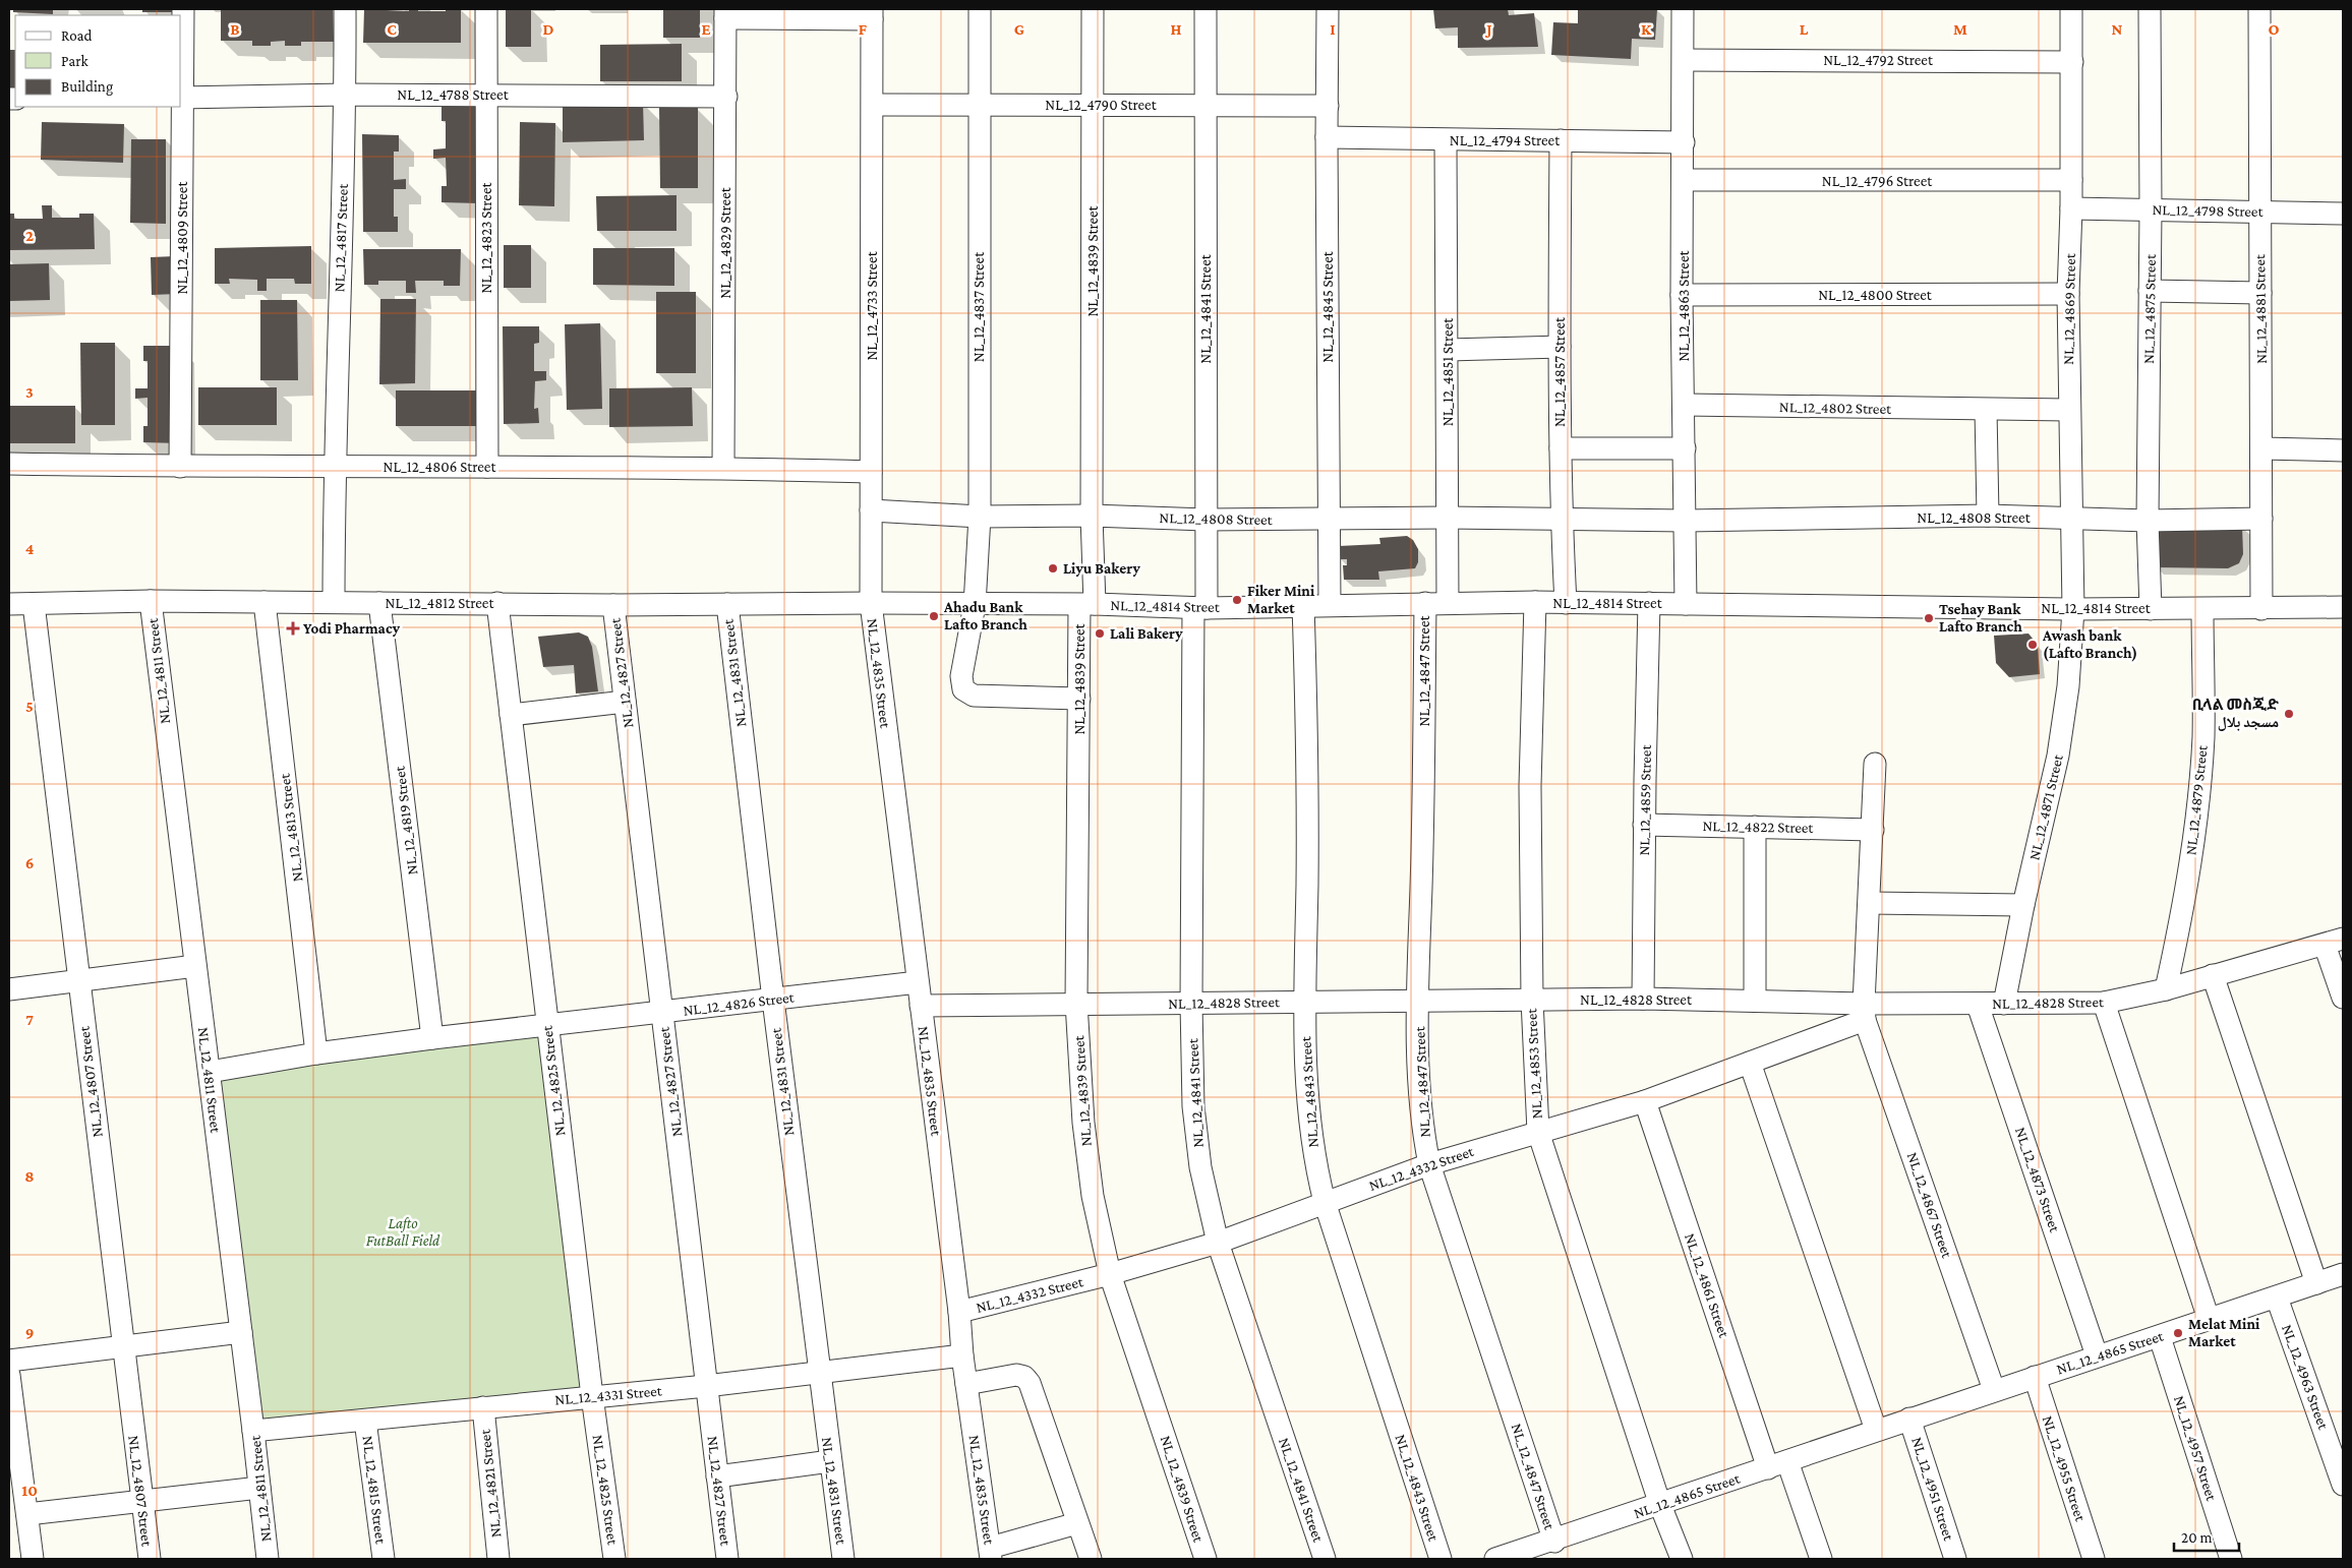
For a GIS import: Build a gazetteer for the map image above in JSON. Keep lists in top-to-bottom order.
{
  "streets": {
    "street": [
      "NL_12_4792 Street",
      "NL_12_4788 Street",
      "NL_12_4790 Street",
      "NL_12_4794 Street",
      "NL_12_4796 Street",
      "NL_12_4798 Street",
      "NL_12_4809 Street",
      "NL_12_4817 Street",
      "NL_12_4823 Street",
      "NL_12_4829 Street",
      "NL_12_4839 Street",
      "NL_12_4800 Street",
      "NL_12_4733 Street",
      "NL_12_4863 Street",
      "NL_12_4837 Street",
      "NL_12_4845 Street",
      "NL_12_4841 Street",
      "NL_12_4869 Street",
      "NL_12_4875 Street",
      "NL_12_4881 Street",
      "NL_12_4851 Street",
      "NL_12_4857 Street",
      "NL_12_4802 Street",
      "NL_12_4806 Street",
      "NL_12_4808 Street",
      "NL_12_4812 Street",
      "NL_12_4814 Street",
      "NL_12_4811 Street",
      "NL_12_4847 Street",
      "NL_12_4827 Street",
      "NL_12_4831 Street",
      "NL_12_4835 Street",
      "NL_12_4859 Street",
      "NL_12_4879 Street",
      "NL_12_4871 Street",
      "NL_12_4819 Street",
      "NL_12_4822 Street",
      "NL_12_4813 Street",
      "NL_12_4828 Street",
      "NL_12_4826 Street",
      "NL_12_4853 Street",
      "NL_12_4825 Street",
      "NL_12_4807 Street",
      "NL_12_4843 Street",
      "NL_12_4332 Street",
      "NL_12_4873 Street",
      "NL_12_4867 Street",
      "NL_12_4861 Street",
      "NL_12_4865 Street",
      "NL_12_4963 Street",
      "NL_12_4331 Street",
      "NL_12_4957 Street",
      "NL_12_4955 Street",
      "NL_12_4821 Street",
      "NL_12_4951 Street",
      "NL_12_4815 Street"
    ]
  },
  "crossings": [
    ["NL_12_4792 Street", "NL_12_4863 Street"],
    ["NL_12_4792 Street", "NL_12_4869 Street"],
    ["NL_12_4788 Street", "NL_12_4809 Street"],
    ["NL_12_4788 Street", "NL_12_4817 Street"],
    ["NL_12_4788 Street", "NL_12_4823 Street"],
    ["NL_12_4788 Street", "NL_12_4829 Street"],
    ["NL_12_4790 Street", "NL_12_4839 Street"],
    ["NL_12_4790 Street", "NL_12_4733 Street"],
    ["NL_12_4790 Street", "NL_12_4837 Street"],
    ["NL_12_4790 Street", "NL_12_4845 Street"],
    ["NL_12_4790 Street", "NL_12_4841 Street"],
    ["NL_12_4794 Street", "NL_12_4863 Street"],
    ["NL_12_4794 Street", "NL_12_4845 Street"],
    ["NL_12_4794 Street", "NL_12_4851 Street"],
    ["NL_12_4794 Street", "NL_12_4857 Street"],
    ["NL_12_4796 Street", "NL_12_4863 Street"],
    ["NL_12_4796 Street", "NL_12_4869 Street"],
    ["NL_12_4798 Street", "NL_12_4869 Street"],
    ["NL_12_4798 Street", "NL_12_4875 Street"],
    ["NL_12_4798 Street", "NL_12_4881 Street"],
    ["NL_12_4809 Street", "NL_12_4806 Street"],
    ["NL_12_4817 Street", "NL_12_4806 Street"],
    ["NL_12_4817 Street", "NL_12_4812 Street"],
    ["NL_12_4823 Street", "NL_12_4806 Street"],
    ["NL_12_4829 Street", "NL_12_4733 Street"],
    ["NL_12_4829 Street", "NL_12_4806 Street"],
    ["NL_12_4839 Street", "NL_12_4837 Street"],
    ["NL_12_4839 Street", "NL_12_4808 Street"],
    ["NL_12_4839 Street", "NL_12_4814 Street"],
    ["NL_12_4839 Street", "NL_12_4828 Street"],
    ["NL_12_4839 Street", "NL_12_4332 Street"],
    ["NL_12_4800 Street", "NL_12_4863 Street"],
    ["NL_12_4800 Street", "NL_12_4869 Street"],
    ["NL_12_4733 Street", "NL_12_4806 Street"],
    ["NL_12_4733 Street", "NL_12_4808 Street"],
    ["NL_12_4733 Street", "NL_12_4812 Street"],
    ["NL_12_4733 Street", "NL_12_4814 Street"],
    ["NL_12_4733 Street", "NL_12_4835 Street"],
    ["NL_12_4863 Street", "NL_12_4802 Street"],
    ["NL_12_4863 Street", "NL_12_4808 Street"],
    ["NL_12_4863 Street", "NL_12_4814 Street"],
    ["NL_12_4837 Street", "NL_12_4808 Street"],
    ["NL_12_4837 Street", "NL_12_4814 Street"],
    ["NL_12_4845 Street", "NL_12_4808 Street"],
    ["NL_12_4845 Street", "NL_12_4814 Street"],
    ["NL_12_4841 Street", "NL_12_4808 Street"],
    ["NL_12_4841 Street", "NL_12_4814 Street"],
    ["NL_12_4841 Street", "NL_12_4828 Street"],
    ["NL_12_4841 Street", "NL_12_4332 Street"],
    ["NL_12_4869 Street", "NL_12_4802 Street"],
    ["NL_12_4869 Street", "NL_12_4808 Street"],
    ["NL_12_4869 Street", "NL_12_4814 Street"],
    ["NL_12_4869 Street", "NL_12_4871 Street"],
    ["NL_12_4875 Street", "NL_12_4808 Street"],
    ["NL_12_4875 Street", "NL_12_4814 Street"],
    ["NL_12_4881 Street", "NL_12_4808 Street"],
    ["NL_12_4881 Street", "NL_12_4814 Street"],
    ["NL_12_4851 Street", "NL_12_4808 Street"],
    ["NL_12_4851 Street", "NL_12_4814 Street"],
    ["NL_12_4857 Street", "NL_12_4808 Street"],
    ["NL_12_4857 Street", "NL_12_4814 Street"],
    ["NL_12_4812 Street", "NL_12_4814 Street"],
    ["NL_12_4812 Street", "NL_12_4811 Street"],
    ["NL_12_4812 Street", "NL_12_4827 Street"],
    ["NL_12_4812 Street", "NL_12_4831 Street"],
    ["NL_12_4812 Street", "NL_12_4835 Street"],
    ["NL_12_4812 Street", "NL_12_4819 Street"],
    ["NL_12_4812 Street", "NL_12_4813 Street"],
    ["NL_12_4812 Street", "NL_12_4825 Street"],
    ["NL_12_4812 Street", "NL_12_4807 Street"],
    ["NL_12_4814 Street", "NL_12_4847 Street"],
    ["NL_12_4814 Street", "NL_12_4835 Street"],
    ["NL_12_4814 Street", "NL_12_4859 Street"],
    ["NL_12_4814 Street", "NL_12_4879 Street"],
    ["NL_12_4814 Street", "NL_12_4871 Street"],
    ["NL_12_4814 Street", "NL_12_4853 Street"],
    ["NL_12_4814 Street", "NL_12_4843 Street"],
    ["NL_12_4811 Street", "NL_12_4826 Street"],
    ["NL_12_4811 Street", "NL_12_4331 Street"],
    ["NL_12_4847 Street", "NL_12_4828 Street"],
    ["NL_12_4847 Street", "NL_12_4332 Street"],
    ["NL_12_4847 Street", "NL_12_4865 Street"],
    ["NL_12_4827 Street", "NL_12_4826 Street"],
    ["NL_12_4827 Street", "NL_12_4331 Street"],
    ["NL_12_4831 Street", "NL_12_4826 Street"],
    ["NL_12_4831 Street", "NL_12_4331 Street"],
    ["NL_12_4835 Street", "NL_12_4828 Street"],
    ["NL_12_4835 Street", "NL_12_4826 Street"],
    ["NL_12_4835 Street", "NL_12_4332 Street"],
    ["NL_12_4835 Street", "NL_12_4331 Street"],
    ["NL_12_4859 Street", "NL_12_4822 Street"],
    ["NL_12_4859 Street", "NL_12_4828 Street"],
    ["NL_12_4879 Street", "NL_12_4828 Street"],
    ["NL_12_4871 Street", "NL_12_4828 Street"],
    ["NL_12_4819 Street", "NL_12_4826 Street"],
    ["NL_12_4822 Street", "NL_12_4867 Street"],
    ["NL_12_4813 Street", "NL_12_4826 Street"],
    ["NL_12_4828 Street", "NL_12_4853 Street"],
    ["NL_12_4828 Street", "NL_12_4843 Street"],
    ["NL_12_4828 Street", "NL_12_4332 Street"],
    ["NL_12_4828 Street", "NL_12_4873 Street"],
    ["NL_12_4828 Street", "NL_12_4867 Street"],
    ["NL_12_4826 Street", "NL_12_4825 Street"],
    ["NL_12_4853 Street", "NL_12_4332 Street"],
    ["NL_12_4853 Street", "NL_12_4865 Street"],
    ["NL_12_4825 Street", "NL_12_4331 Street"],
    ["NL_12_4843 Street", "NL_12_4332 Street"],
    ["NL_12_4332 Street", "NL_12_4867 Street"],
    ["NL_12_4332 Street", "NL_12_4861 Street"],
    ["NL_12_4873 Street", "NL_12_4865 Street"],
    ["NL_12_4867 Street", "NL_12_4865 Street"],
    ["NL_12_4861 Street", "NL_12_4865 Street"],
    ["NL_12_4865 Street", "NL_12_4963 Street"],
    ["NL_12_4865 Street", "NL_12_4957 Street"],
    ["NL_12_4865 Street", "NL_12_4955 Street"],
    ["NL_12_4865 Street", "NL_12_4951 Street"],
    ["NL_12_4331 Street", "NL_12_4821 Street"],
    ["NL_12_4331 Street", "NL_12_4815 Street"]
  ],
  "parks": ["Lafto FutBall Field"],
  "places": {
    "other": [
      "Liyu Bakery",
      "Fiker Mini Market",
      "Ahadu Bank Lafto Branch",
      "Tsehay Bank Lafto Branch",
      "Lali Bakery",
      "Awash bank (Lafto Branch)",
      "ቢላል መስጂድ مسجد بلال",
      "Melat Mini Market"
    ],
    "health": ["Yodi Pharmacy"]
  },
  "legend": ["Road", "Park", "Building"],
  "scale_bar": "20 m",
  "grid": {
    "columns": [
      "B",
      "C",
      "D",
      "E",
      "F",
      "G",
      "H",
      "I",
      "J",
      "K",
      "L",
      "M",
      "N",
      "O"
    ],
    "rows": [
      "2",
      "3",
      "4",
      "5",
      "6",
      "7",
      "8",
      "9",
      "10"
    ]
  }
}
